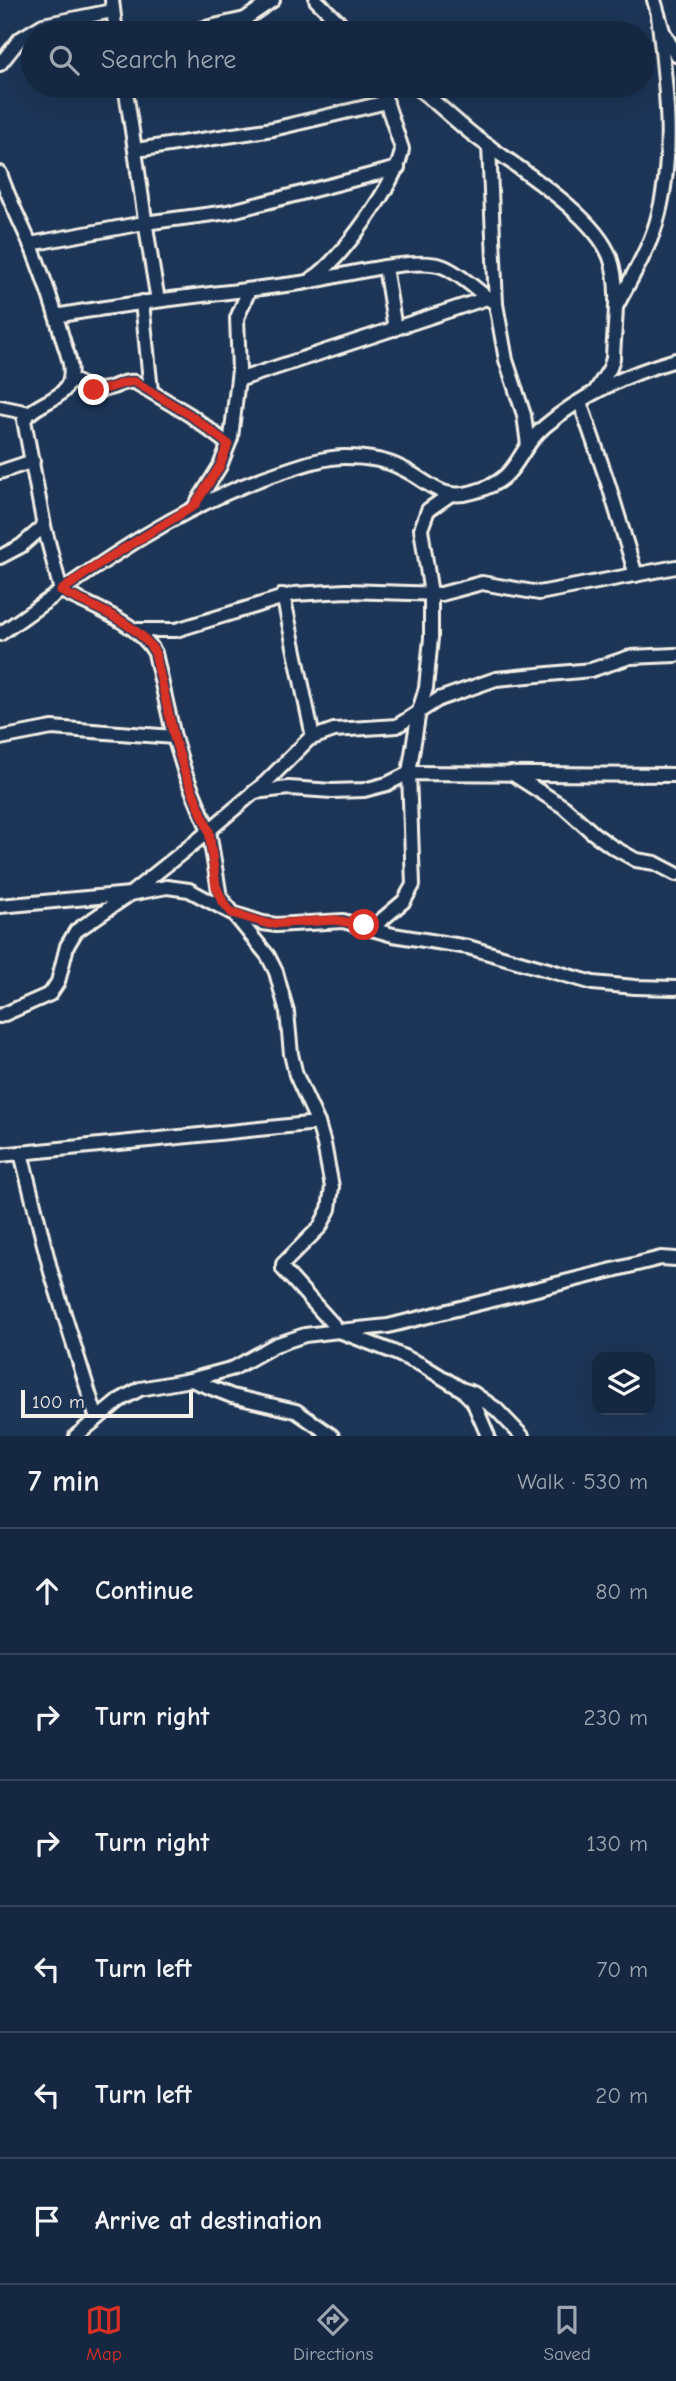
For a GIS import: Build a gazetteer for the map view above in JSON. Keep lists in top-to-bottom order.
{
  "scale_bar": "100 m",
  "page": {
    "search": "Search here",
    "scale": "100 m",
    "heading": ["7 min", "Walk · 530 m"],
    "list": [
      ["Continue", "80 m"],
      ["Turn right", "230 m"],
      ["Turn right", "130 m"],
      ["Turn left", "70 m"],
      ["Turn left", "20 m"],
      "Arrive at destination"
    ],
    "nav": ["Map", "Directions", "Saved"]
  }
}
